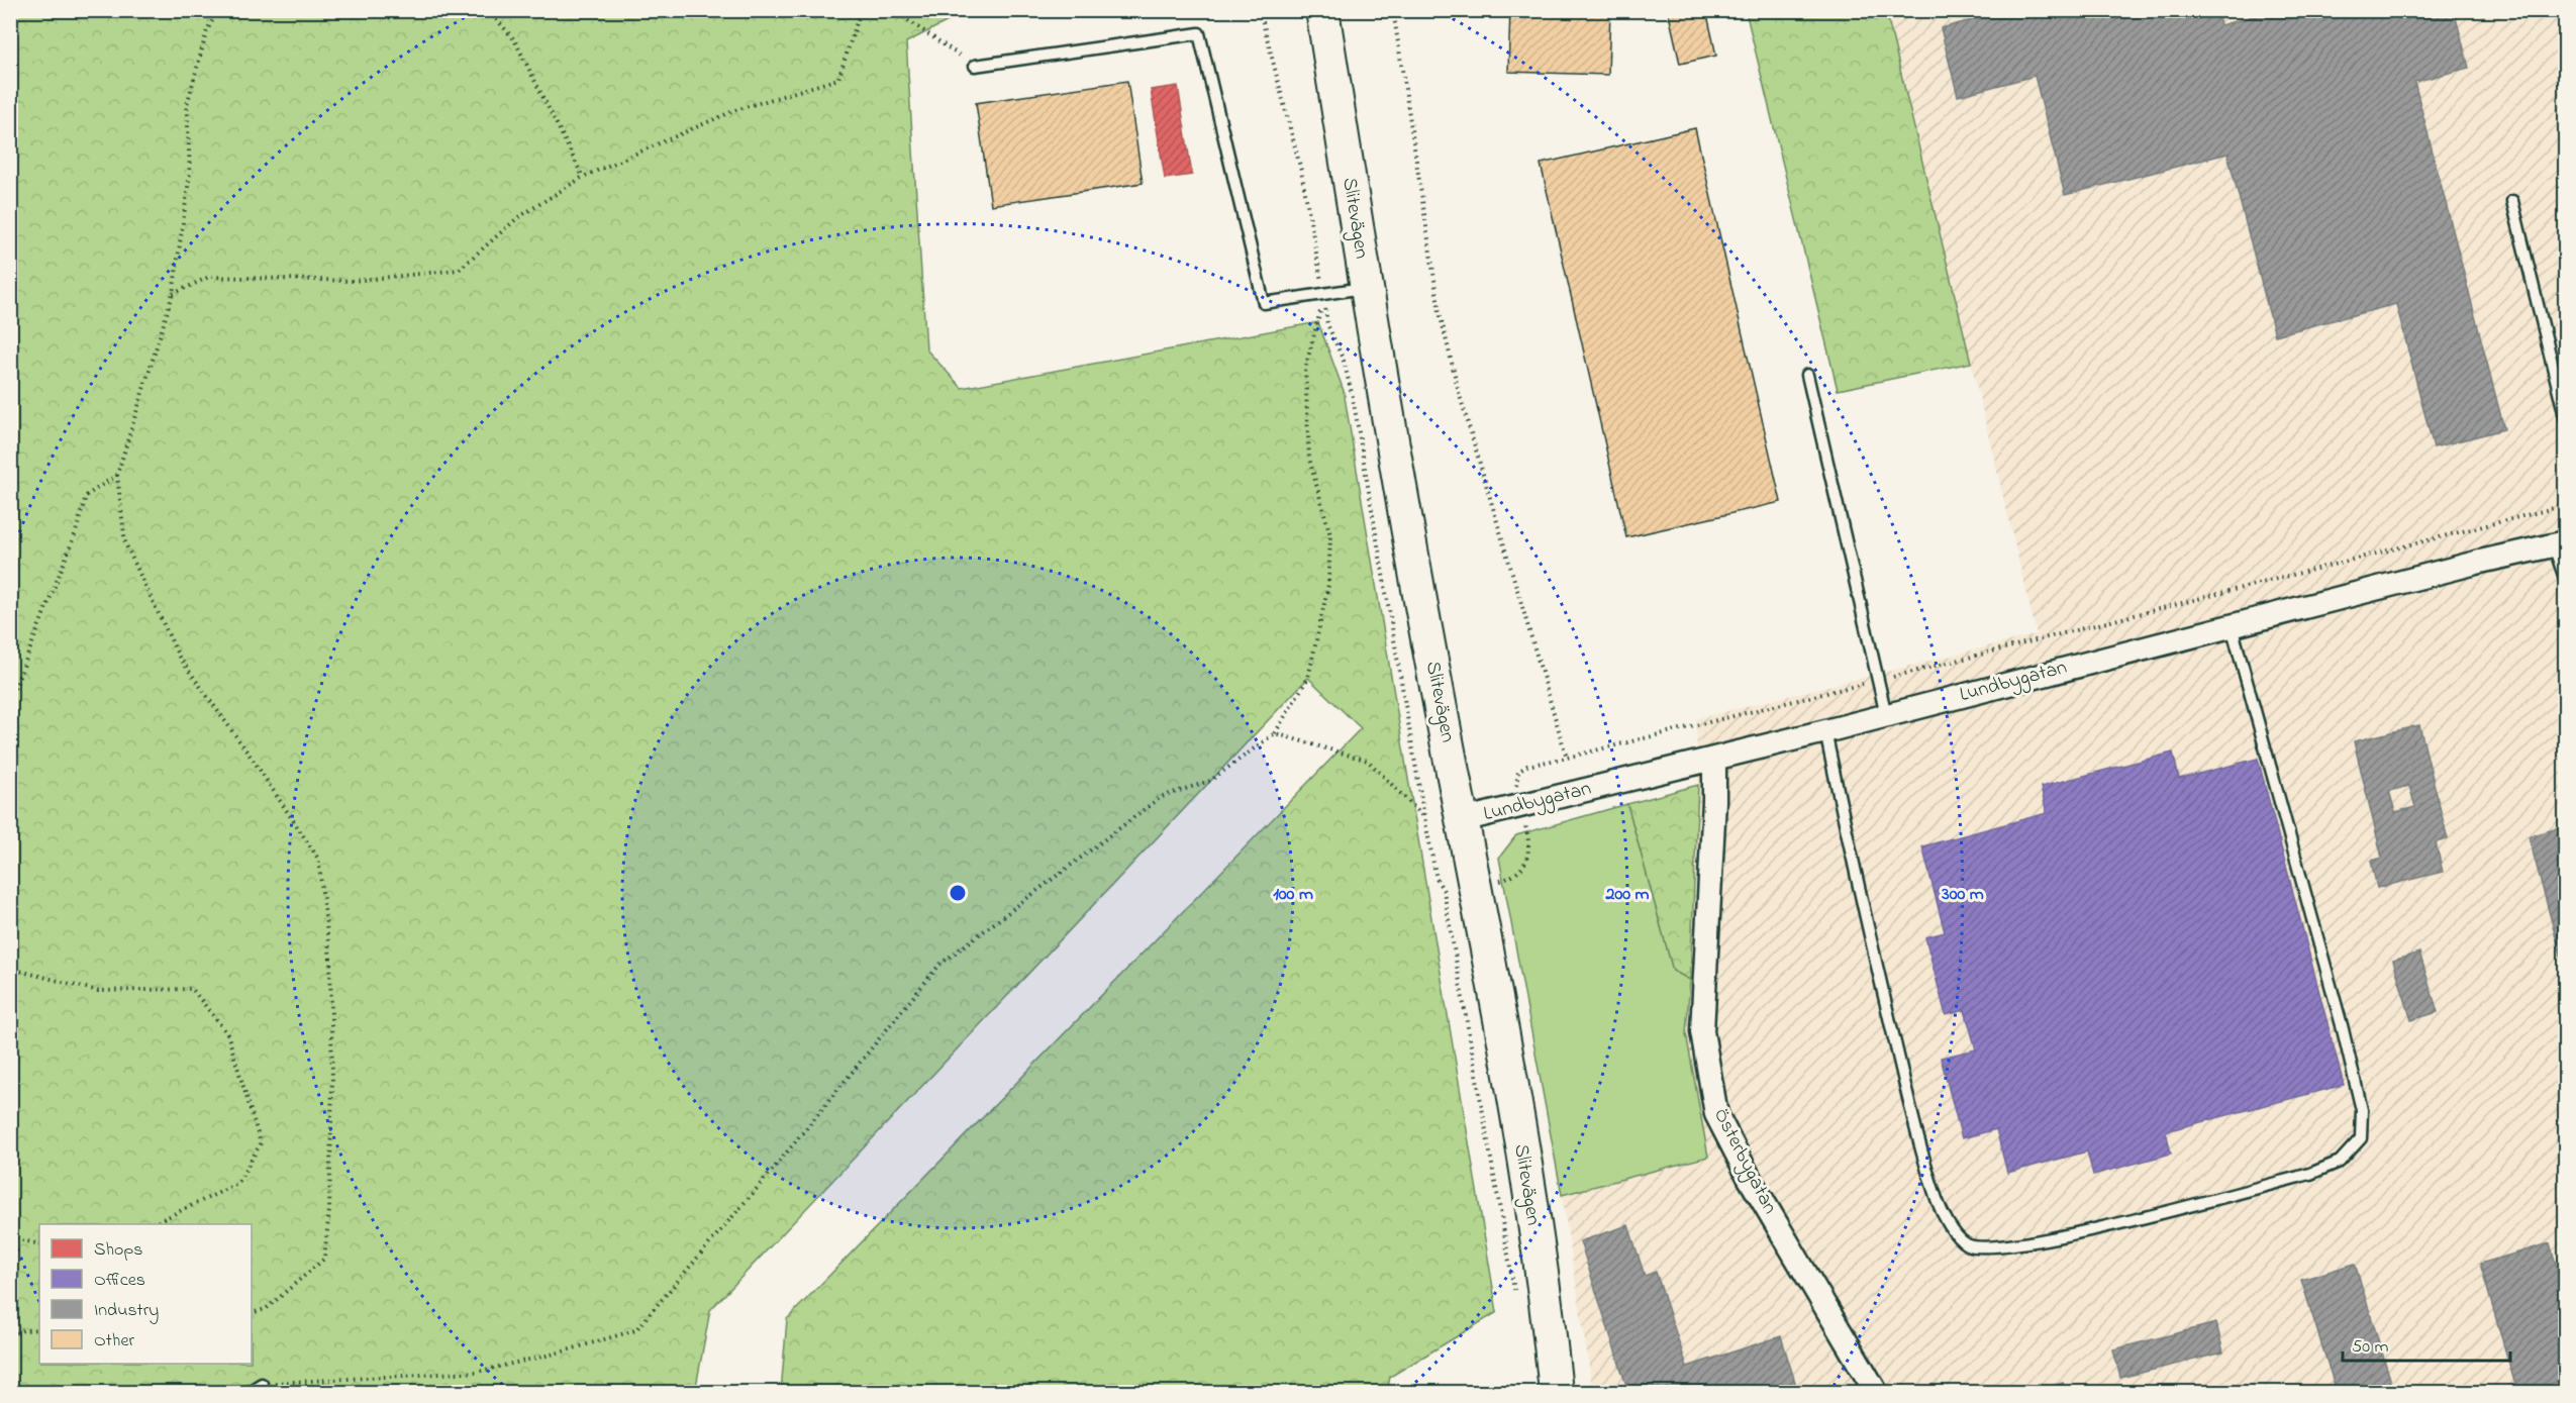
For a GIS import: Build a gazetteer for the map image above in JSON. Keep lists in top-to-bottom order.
{
  "streets": {
    "main road": ["Slitevägen"],
    "street": ["Lundbygatan", "Österbygatan"]
  },
  "crossings": [
    ["Slitevägen", "Lundbygatan"],
    ["Lundbygatan", "Österbygatan"]
  ],
  "legend": [
    "Shops",
    "Offices",
    "Industry",
    "Other"
  ],
  "scale_bar": "50 m",
  "rings": ["100 m", "200 m", "300 m"]
}
